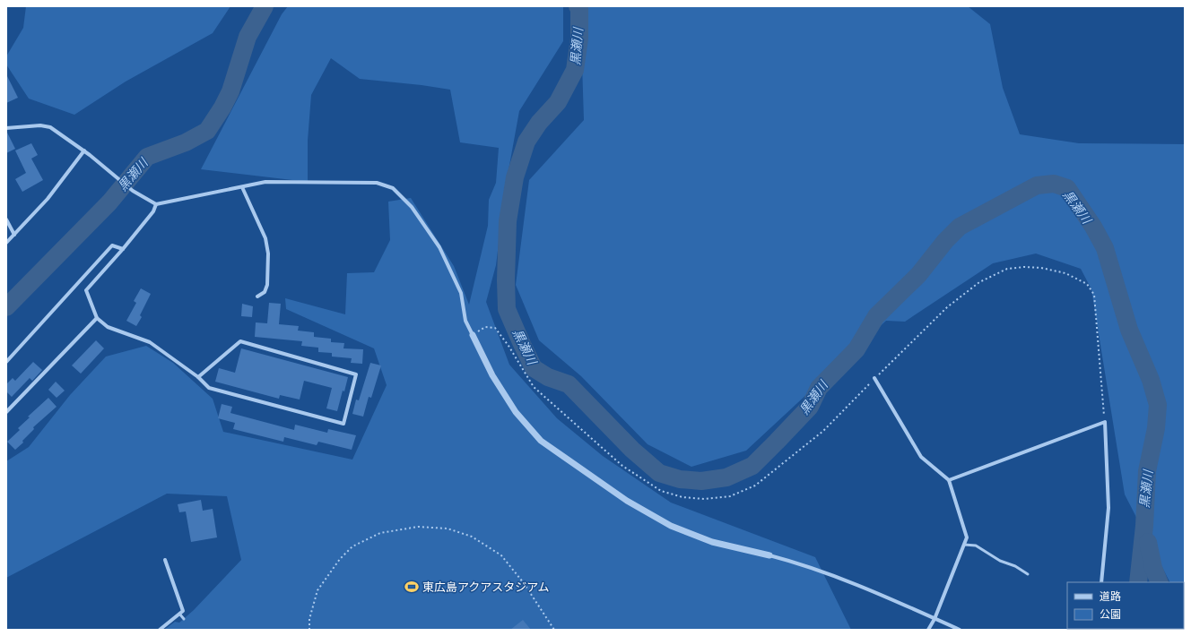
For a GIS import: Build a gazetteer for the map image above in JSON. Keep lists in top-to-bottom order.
{
  "water": ["黒瀬川"],
  "places": {
    "sports": ["東広島アクアスタジアム"]
  },
  "legend": ["道路", "公園"]
}
